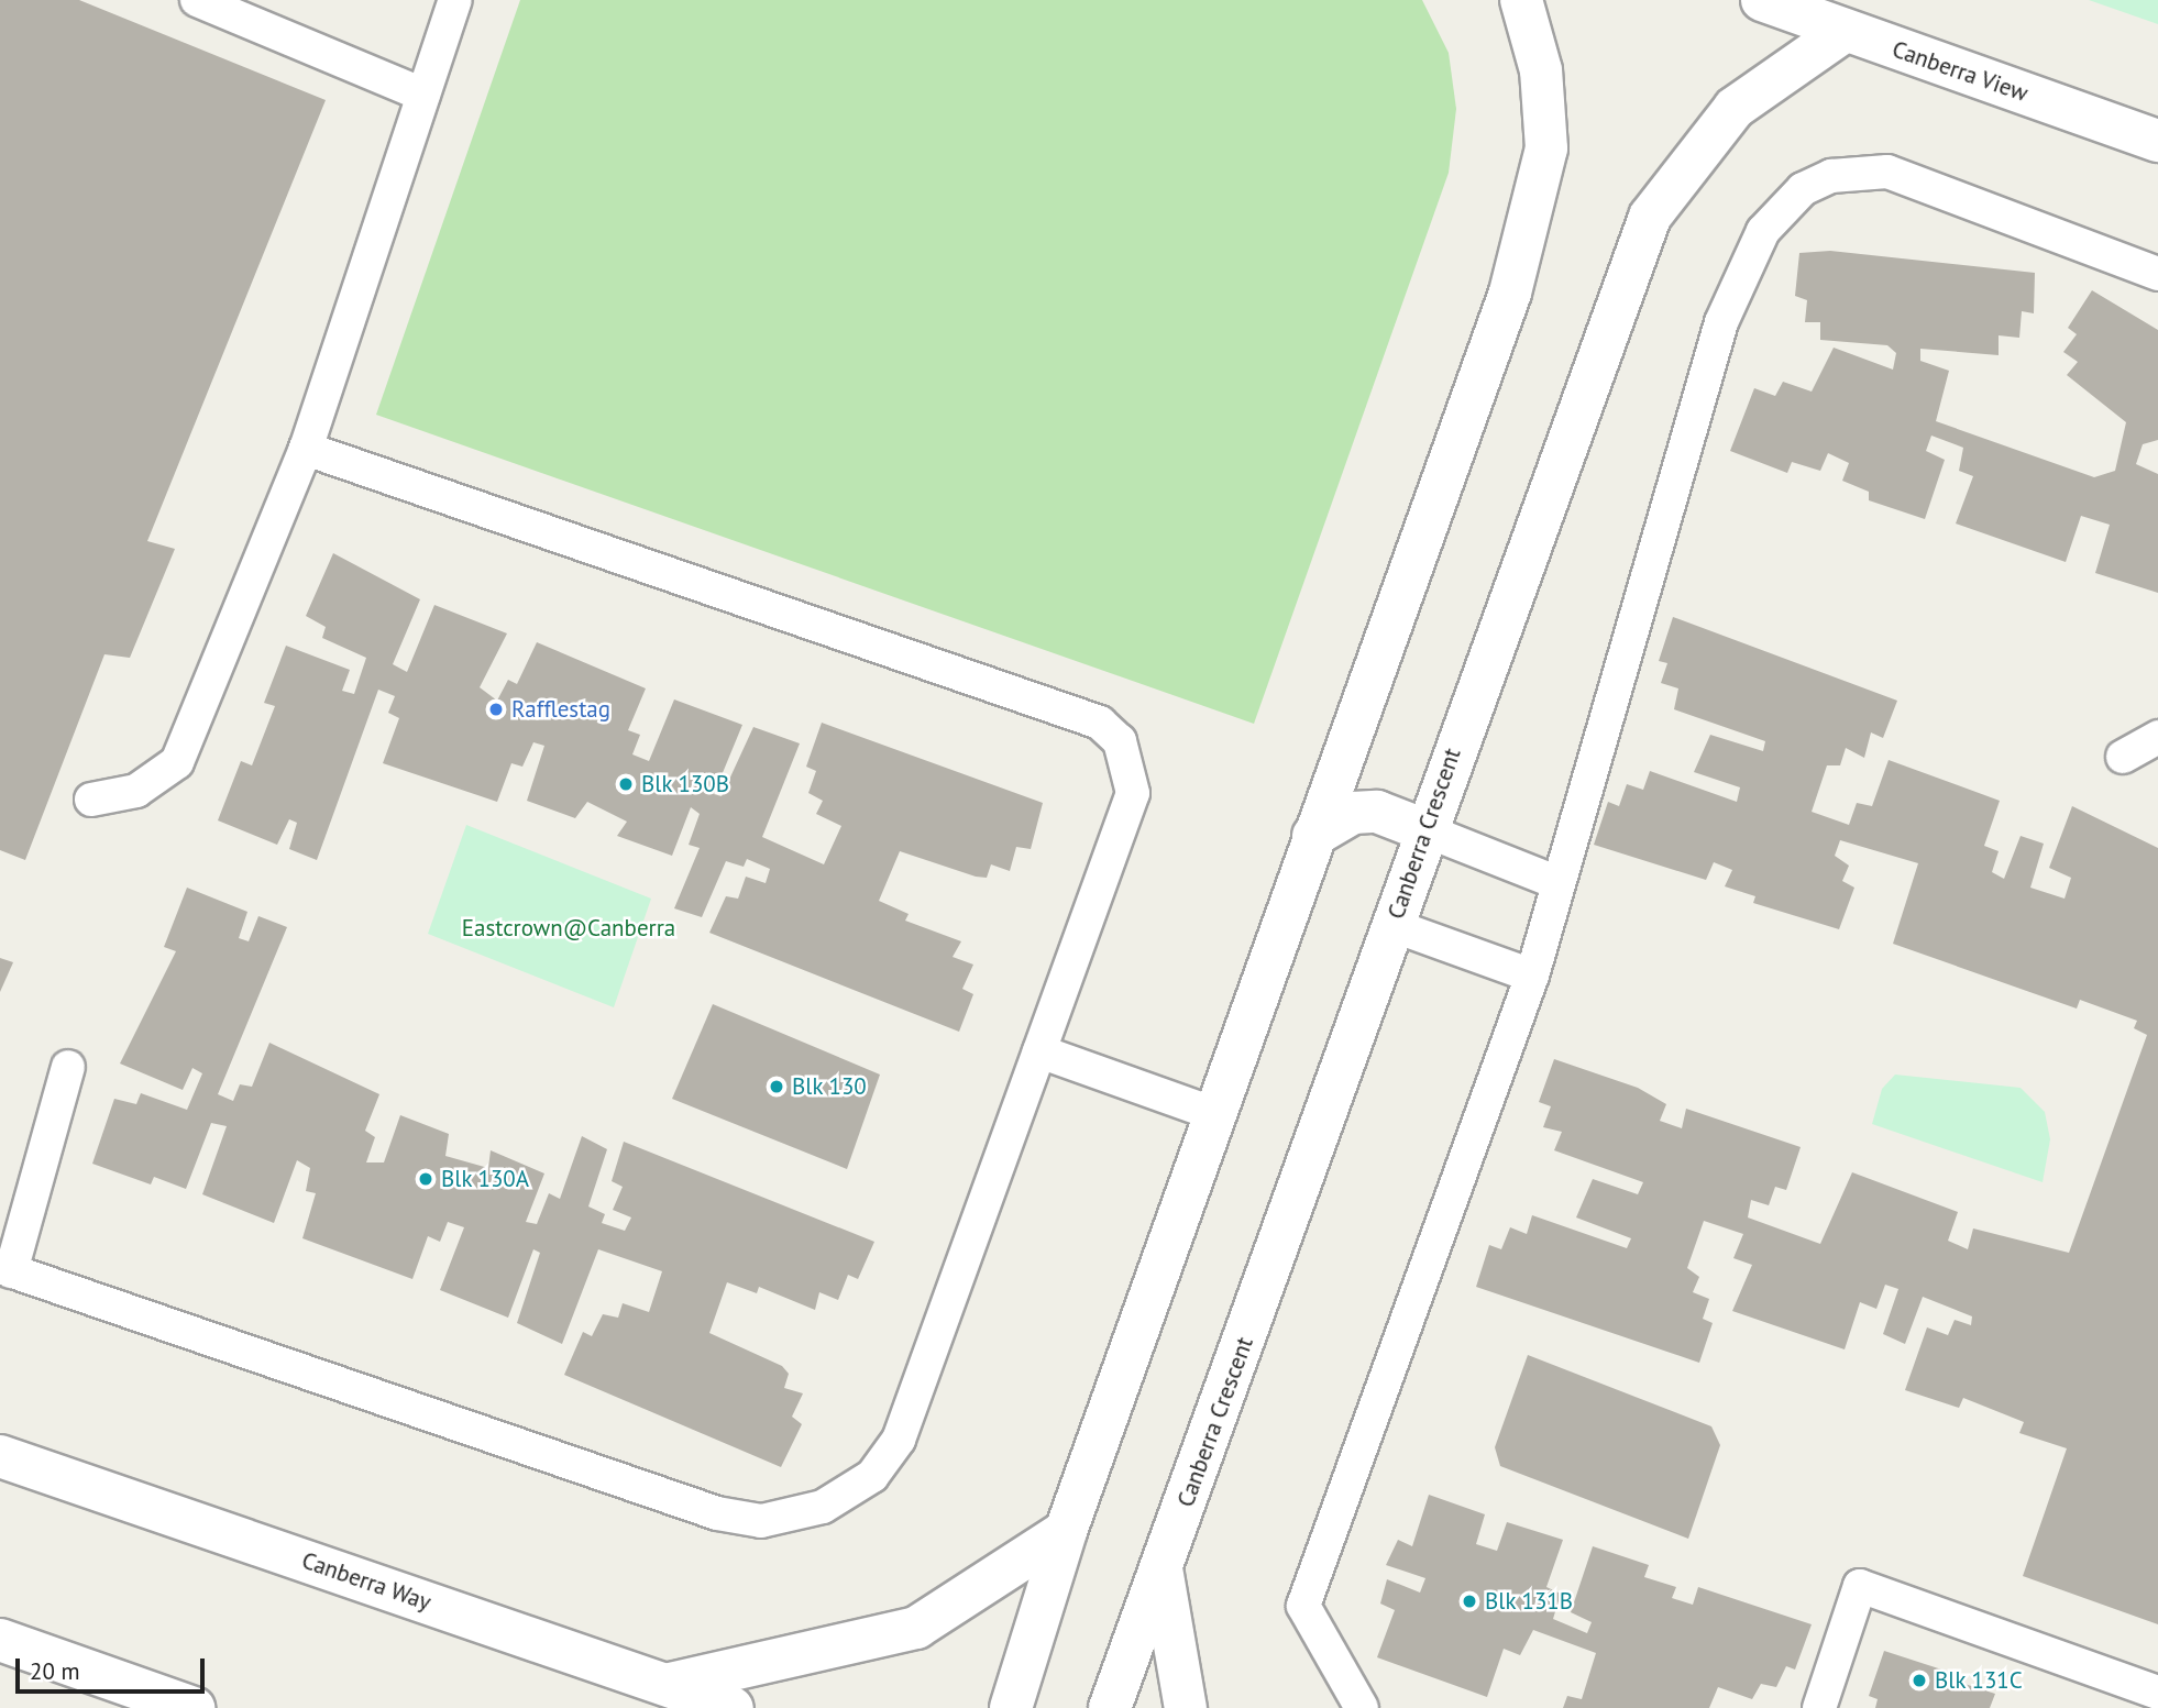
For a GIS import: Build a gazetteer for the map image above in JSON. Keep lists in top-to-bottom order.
{
  "streets": {
    "street": ["Canberra View", "Canberra Crescent", "Canberra Way"]
  },
  "crossings": [
    ["Canberra View", "Canberra Crescent"]
  ],
  "parks": ["Eastcrown@Canberra"],
  "places": [
    "Rafflestag",
    "Blk 130B",
    "Blk 130",
    "Blk 130A",
    "Blk 131B",
    "Blk 131C"
  ],
  "scale_bar": "20 m"
}
